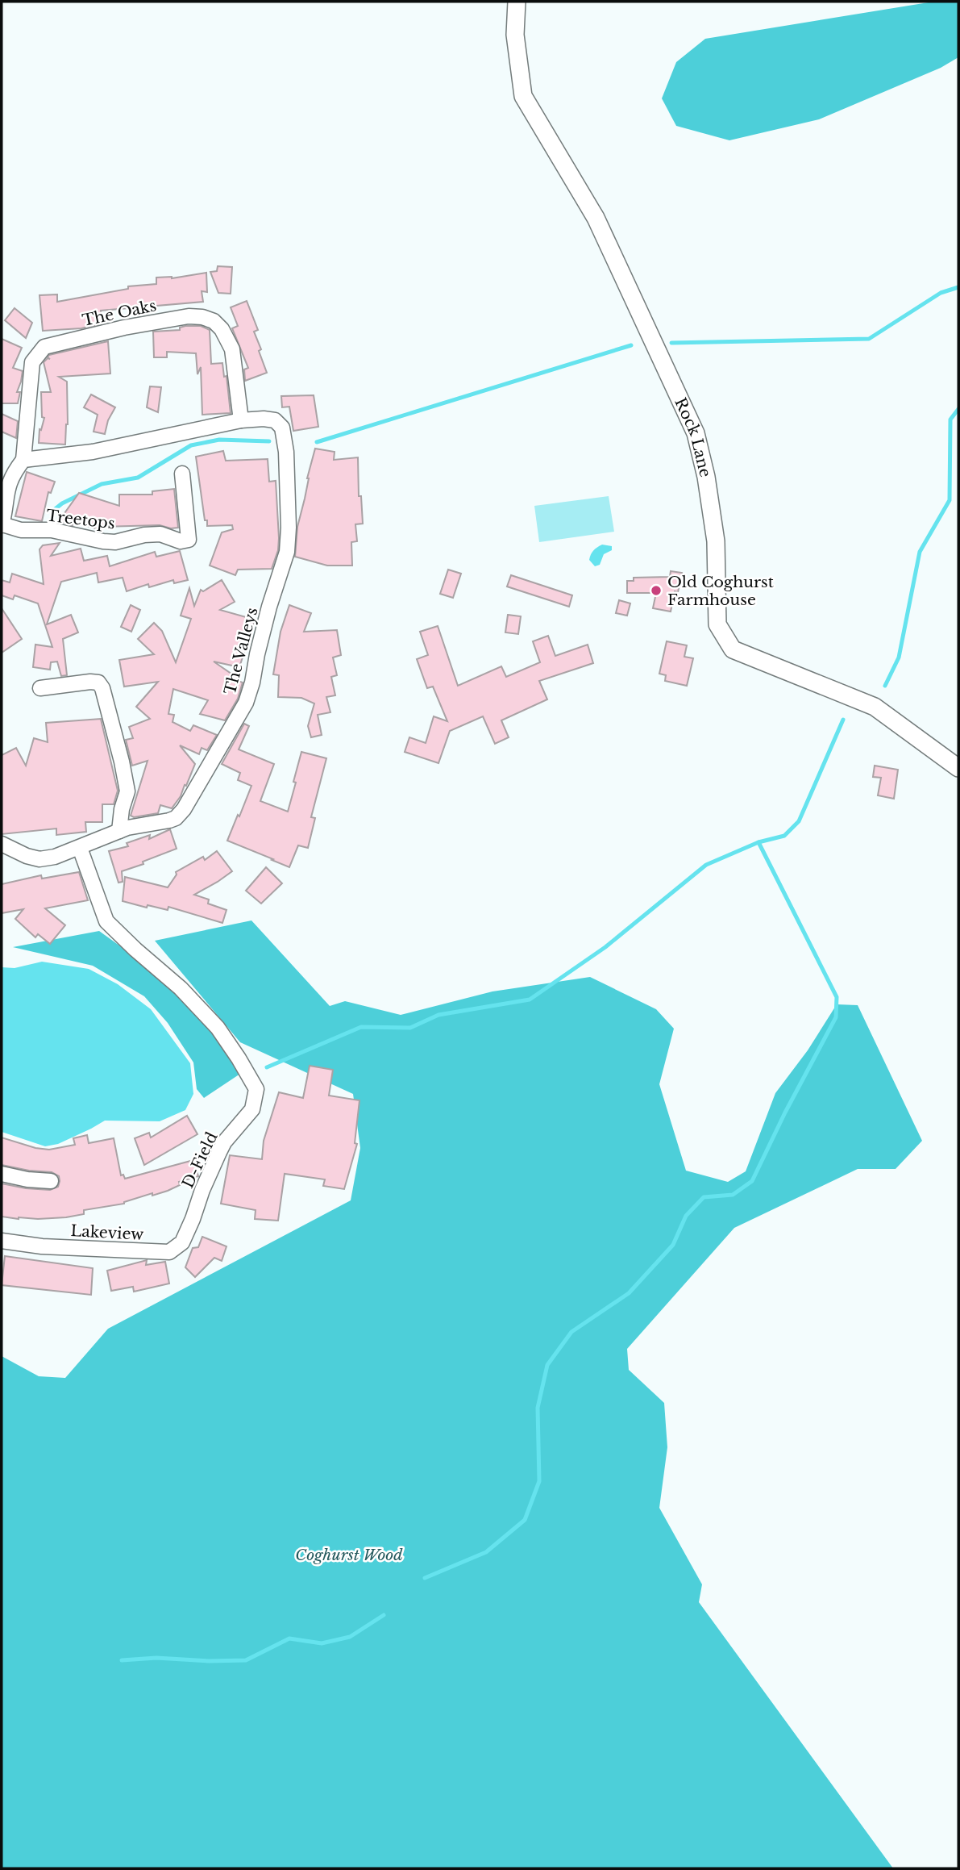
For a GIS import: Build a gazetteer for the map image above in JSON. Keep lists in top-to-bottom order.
{
  "streets": {
    "street": [
      "The Oaks",
      "Rock Lane",
      "Treetops",
      "The Valleys",
      "D-Field",
      "Lakeview"
    ]
  },
  "crossings": [
    ["The Oaks", "The Valleys"],
    ["The Valleys", "D-Field"],
    ["D-Field", "Lakeview"]
  ],
  "parks": ["Coghurst Wood"],
  "places": ["Old Coghurst Farmhouse"]
}
